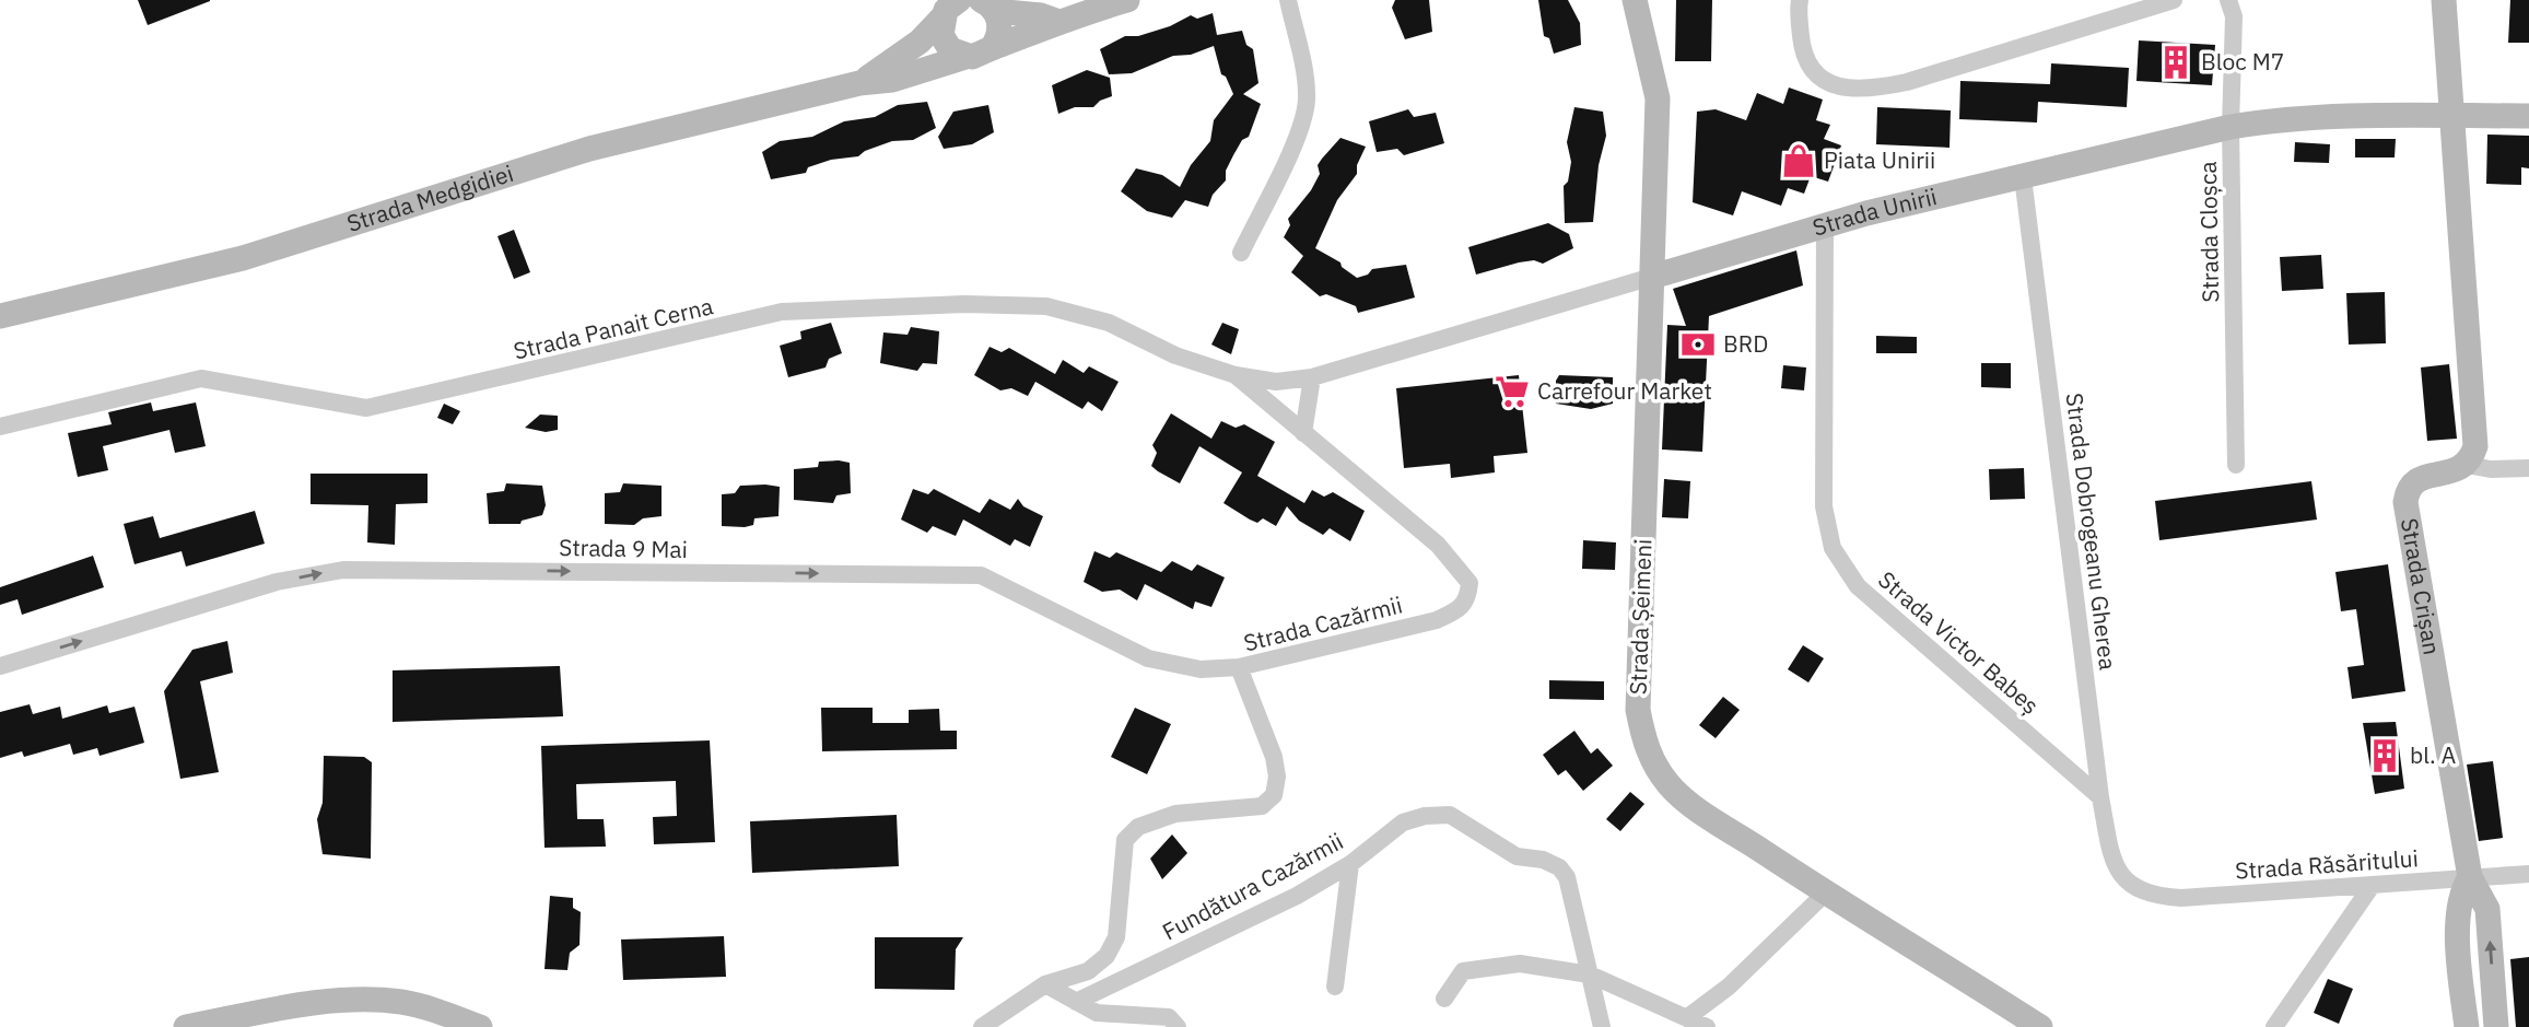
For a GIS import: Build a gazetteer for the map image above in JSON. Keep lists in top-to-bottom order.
{
  "streets": {
    "main road": [
      "Strada Medgidiei",
      "Strada Unirii",
      "Strada Crișan",
      "Strada Șeimeni"
    ],
    "street": [
      "Strada Cloșca",
      "Strada Panait Cerna",
      "Strada Dobrogeanu Gherea",
      "Strada 9 Mai",
      "Strada Cazărmii",
      "Strada Victor Babeș",
      "Strada Răsăritului",
      "Fundătura Cazărmii"
    ]
  },
  "crossings": [
    ["Strada Unirii", "Strada Cloșca"],
    ["Strada Unirii", "Strada Panait Cerna"],
    ["Strada Unirii", "Strada Dobrogeanu Gherea"],
    ["Strada Unirii", "Strada Șeimeni"],
    ["Strada Unirii", "Strada Cazărmii"],
    ["Strada Unirii", "Strada Victor Babeș"],
    ["Strada Panait Cerna", "Strada Cazărmii"],
    ["Strada Dobrogeanu Gherea", "Strada Victor Babeș"],
    ["Strada Dobrogeanu Gherea", "Strada Răsăritului"],
    ["Strada 9 Mai", "Strada Cazărmii"],
    ["Strada Crișan", "Strada Răsăritului"]
  ],
  "one_way": ["Strada 9 Mai"],
  "places": {
    "building": ["Bloc M7", "bl. A"],
    "shop": ["Piata Unirii"],
    "bank": ["BRD"],
    "supermarket": ["Carrefour Market"]
  }
}
